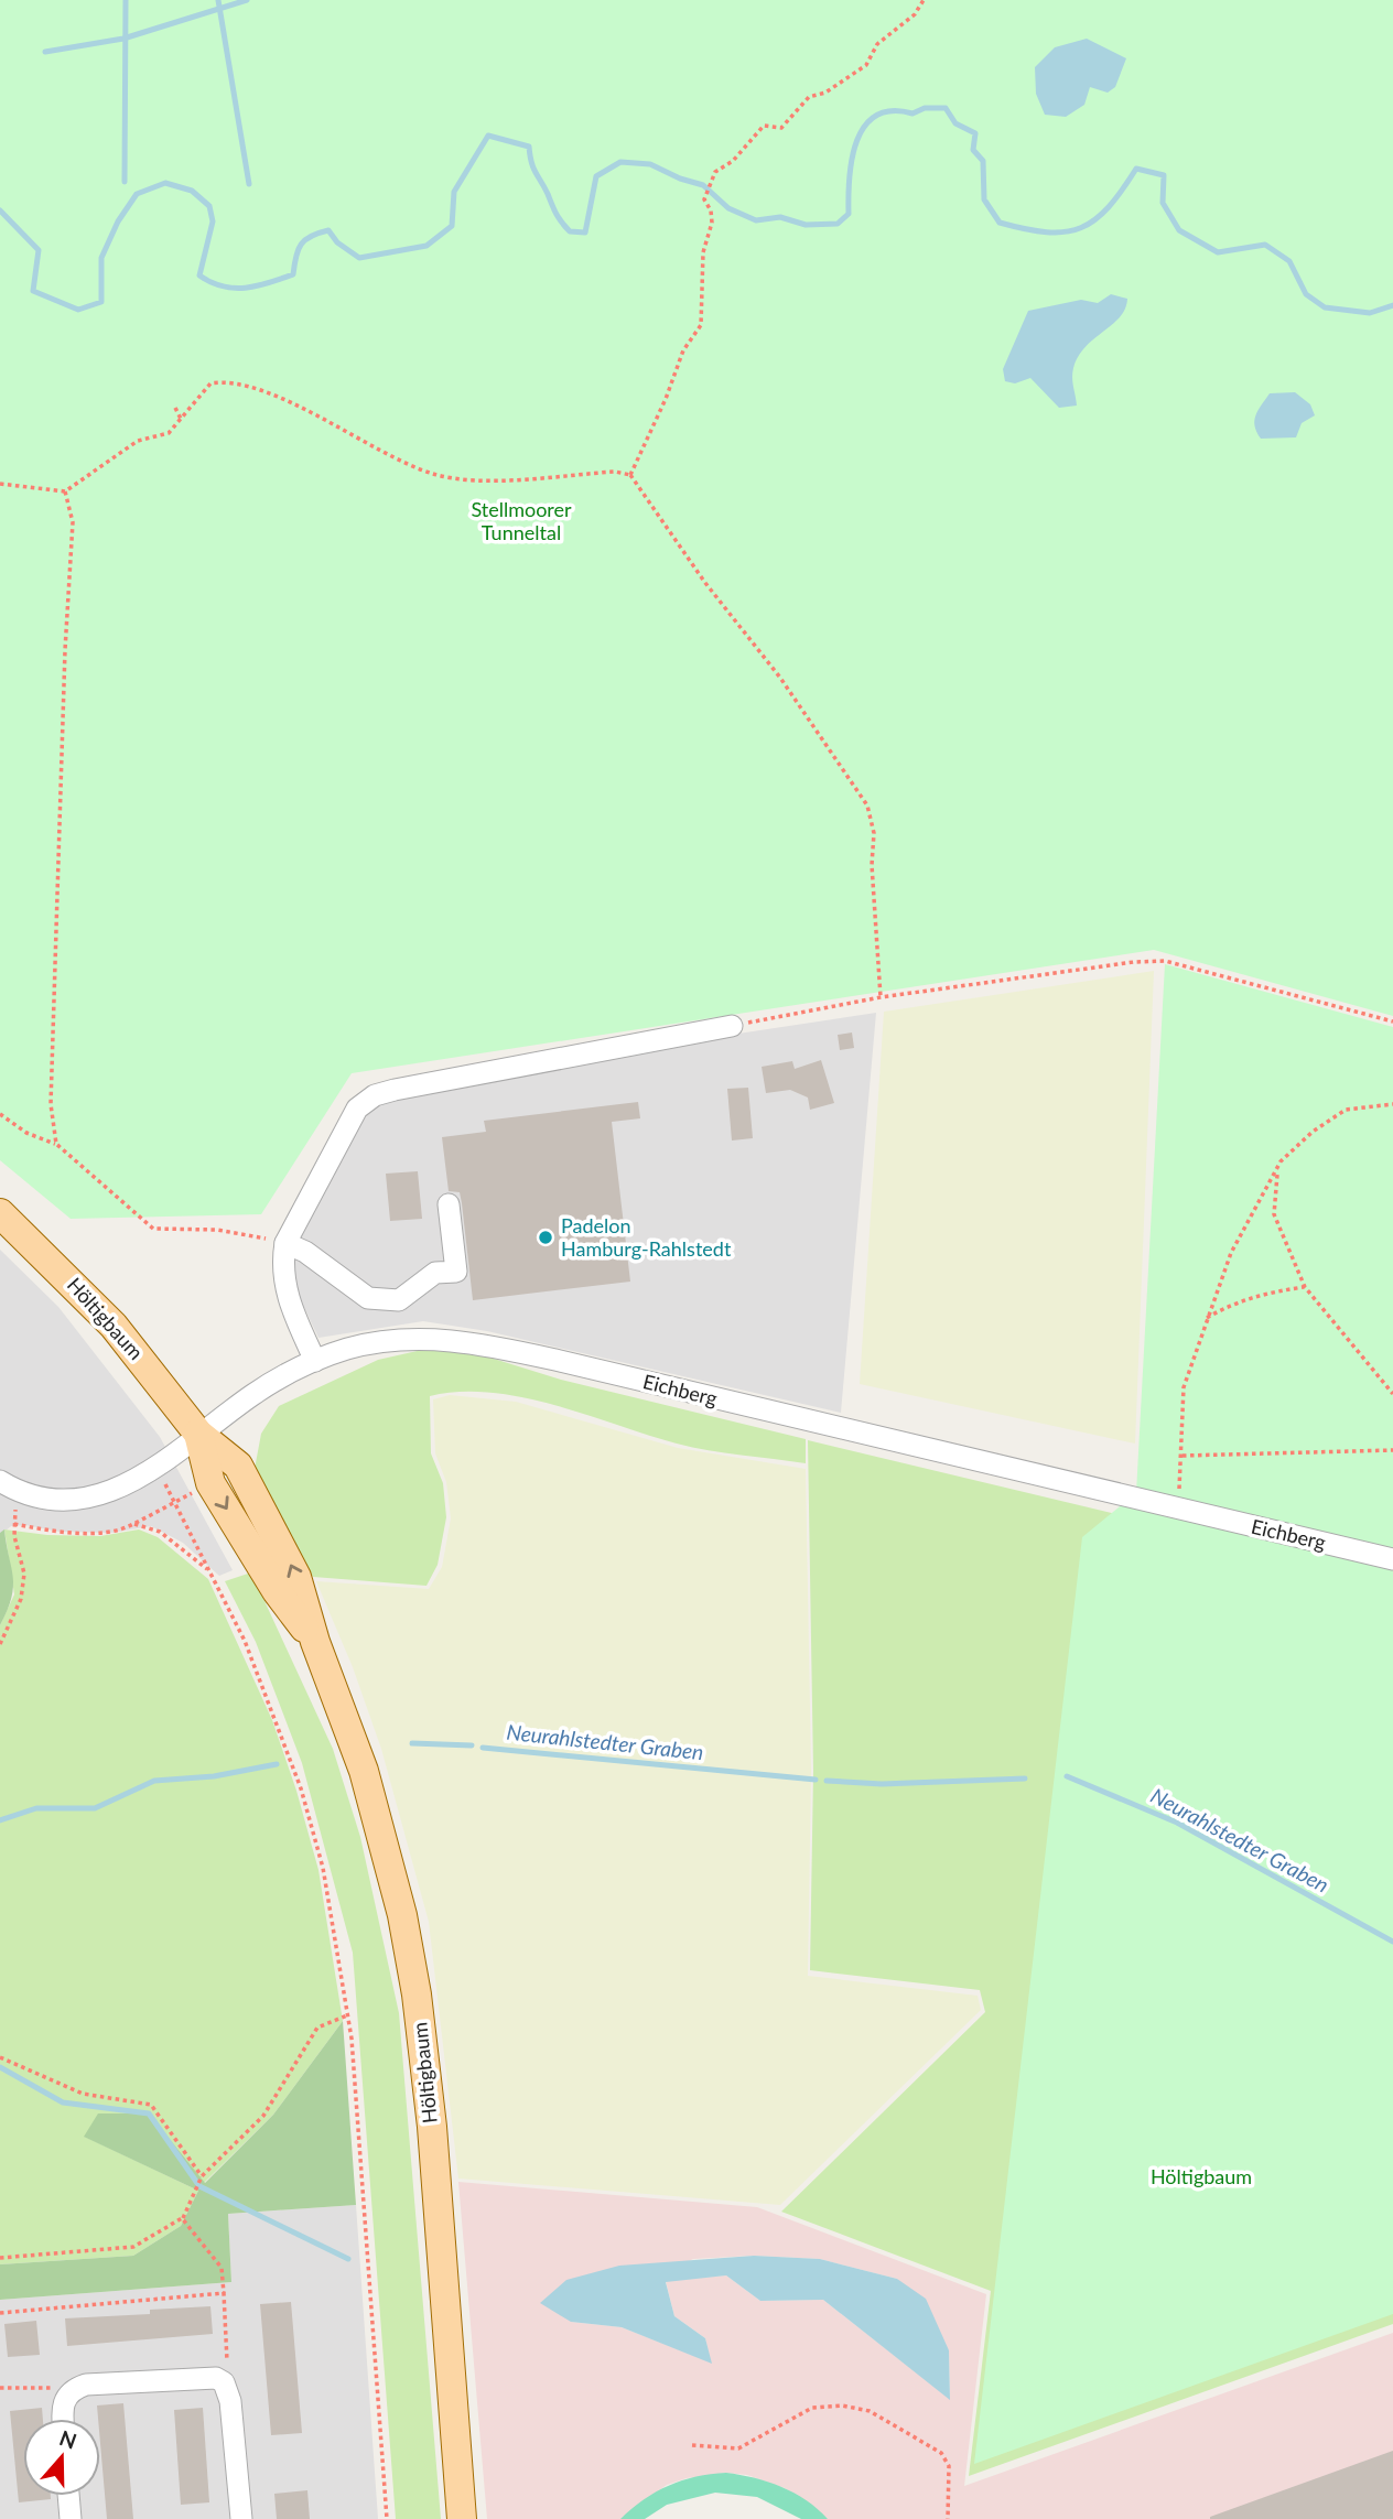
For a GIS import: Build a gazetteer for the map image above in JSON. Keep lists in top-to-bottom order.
{
  "streets": {
    "main road": ["Höltigbaum"],
    "street": ["Eichberg"]
  },
  "crossings": [
    ["Höltigbaum", "Eichberg"]
  ],
  "water": ["Neurahlstedter Graben"],
  "parks": ["Stellmoorer Tunneltal", "Höltigbaum"],
  "places": ["Padelon Hamburg-Rahlstedt"],
  "north": "top"
}
